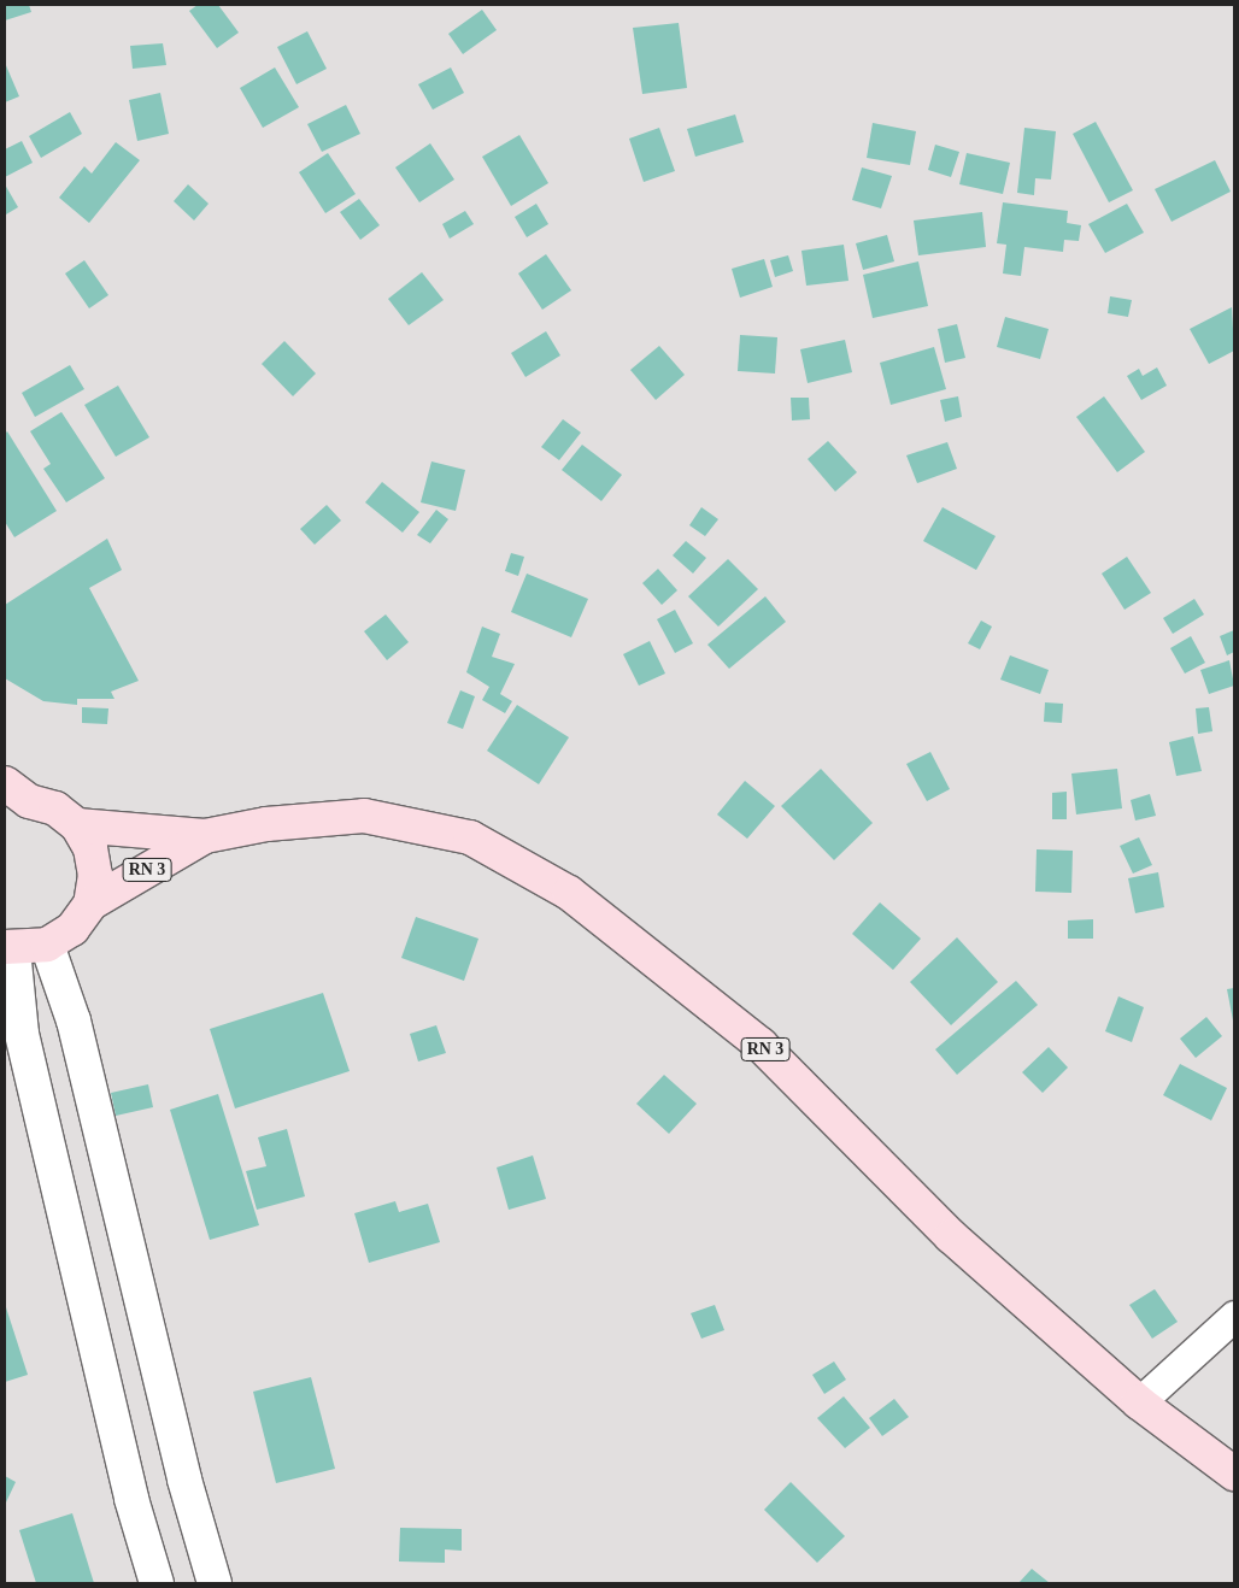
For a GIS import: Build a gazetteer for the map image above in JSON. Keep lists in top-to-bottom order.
{
  "streets": {
    "main road": ["RN 3"]
  }
}
